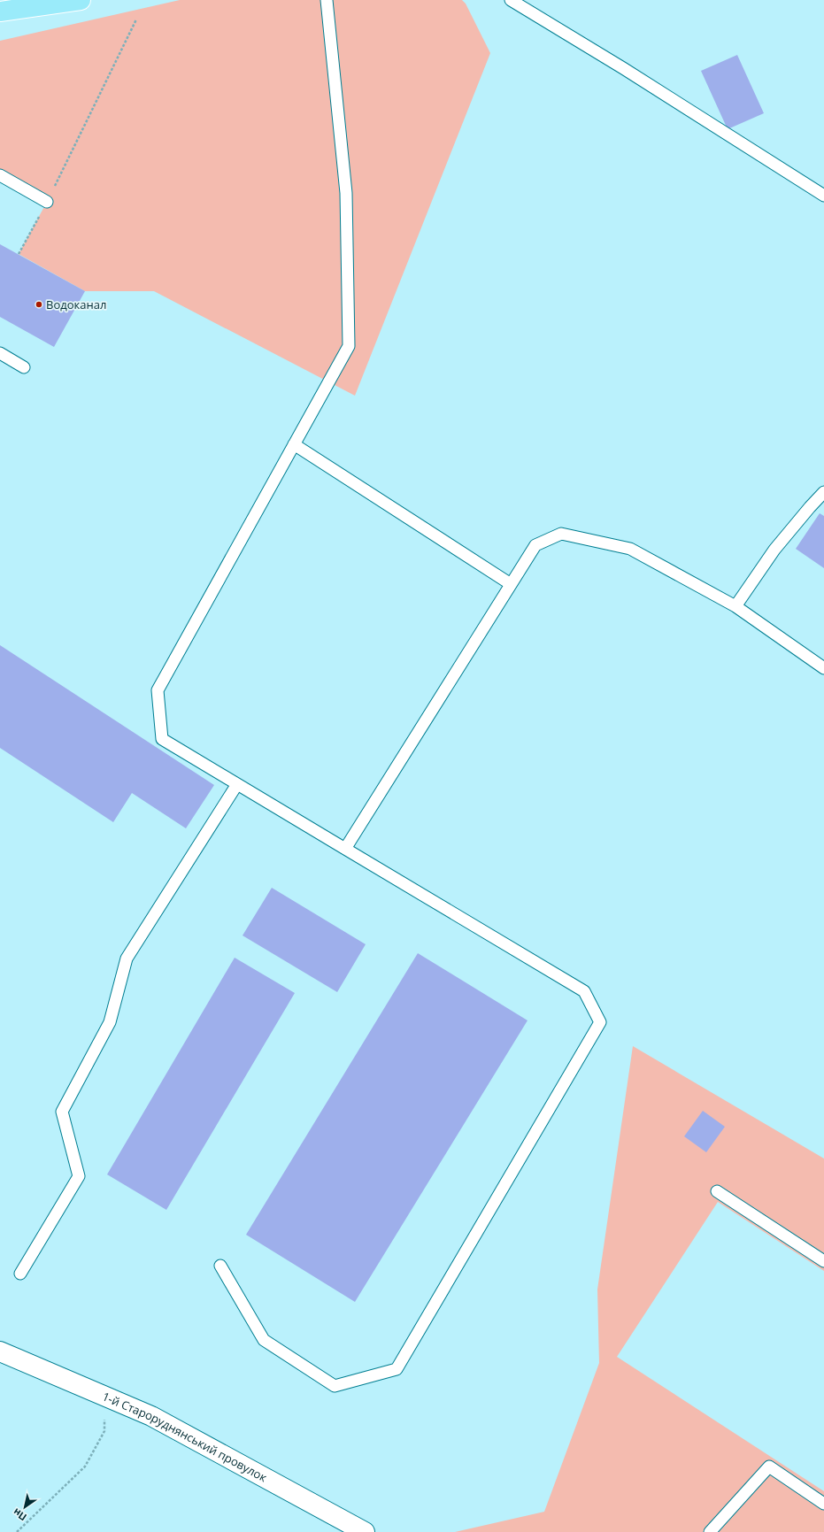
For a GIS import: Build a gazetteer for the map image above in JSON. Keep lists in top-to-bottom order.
{
  "streets": {
    "street": ["1-й Староруднянський провулок"]
  },
  "places": ["Водоканал"],
  "north": "bottom left"
}
